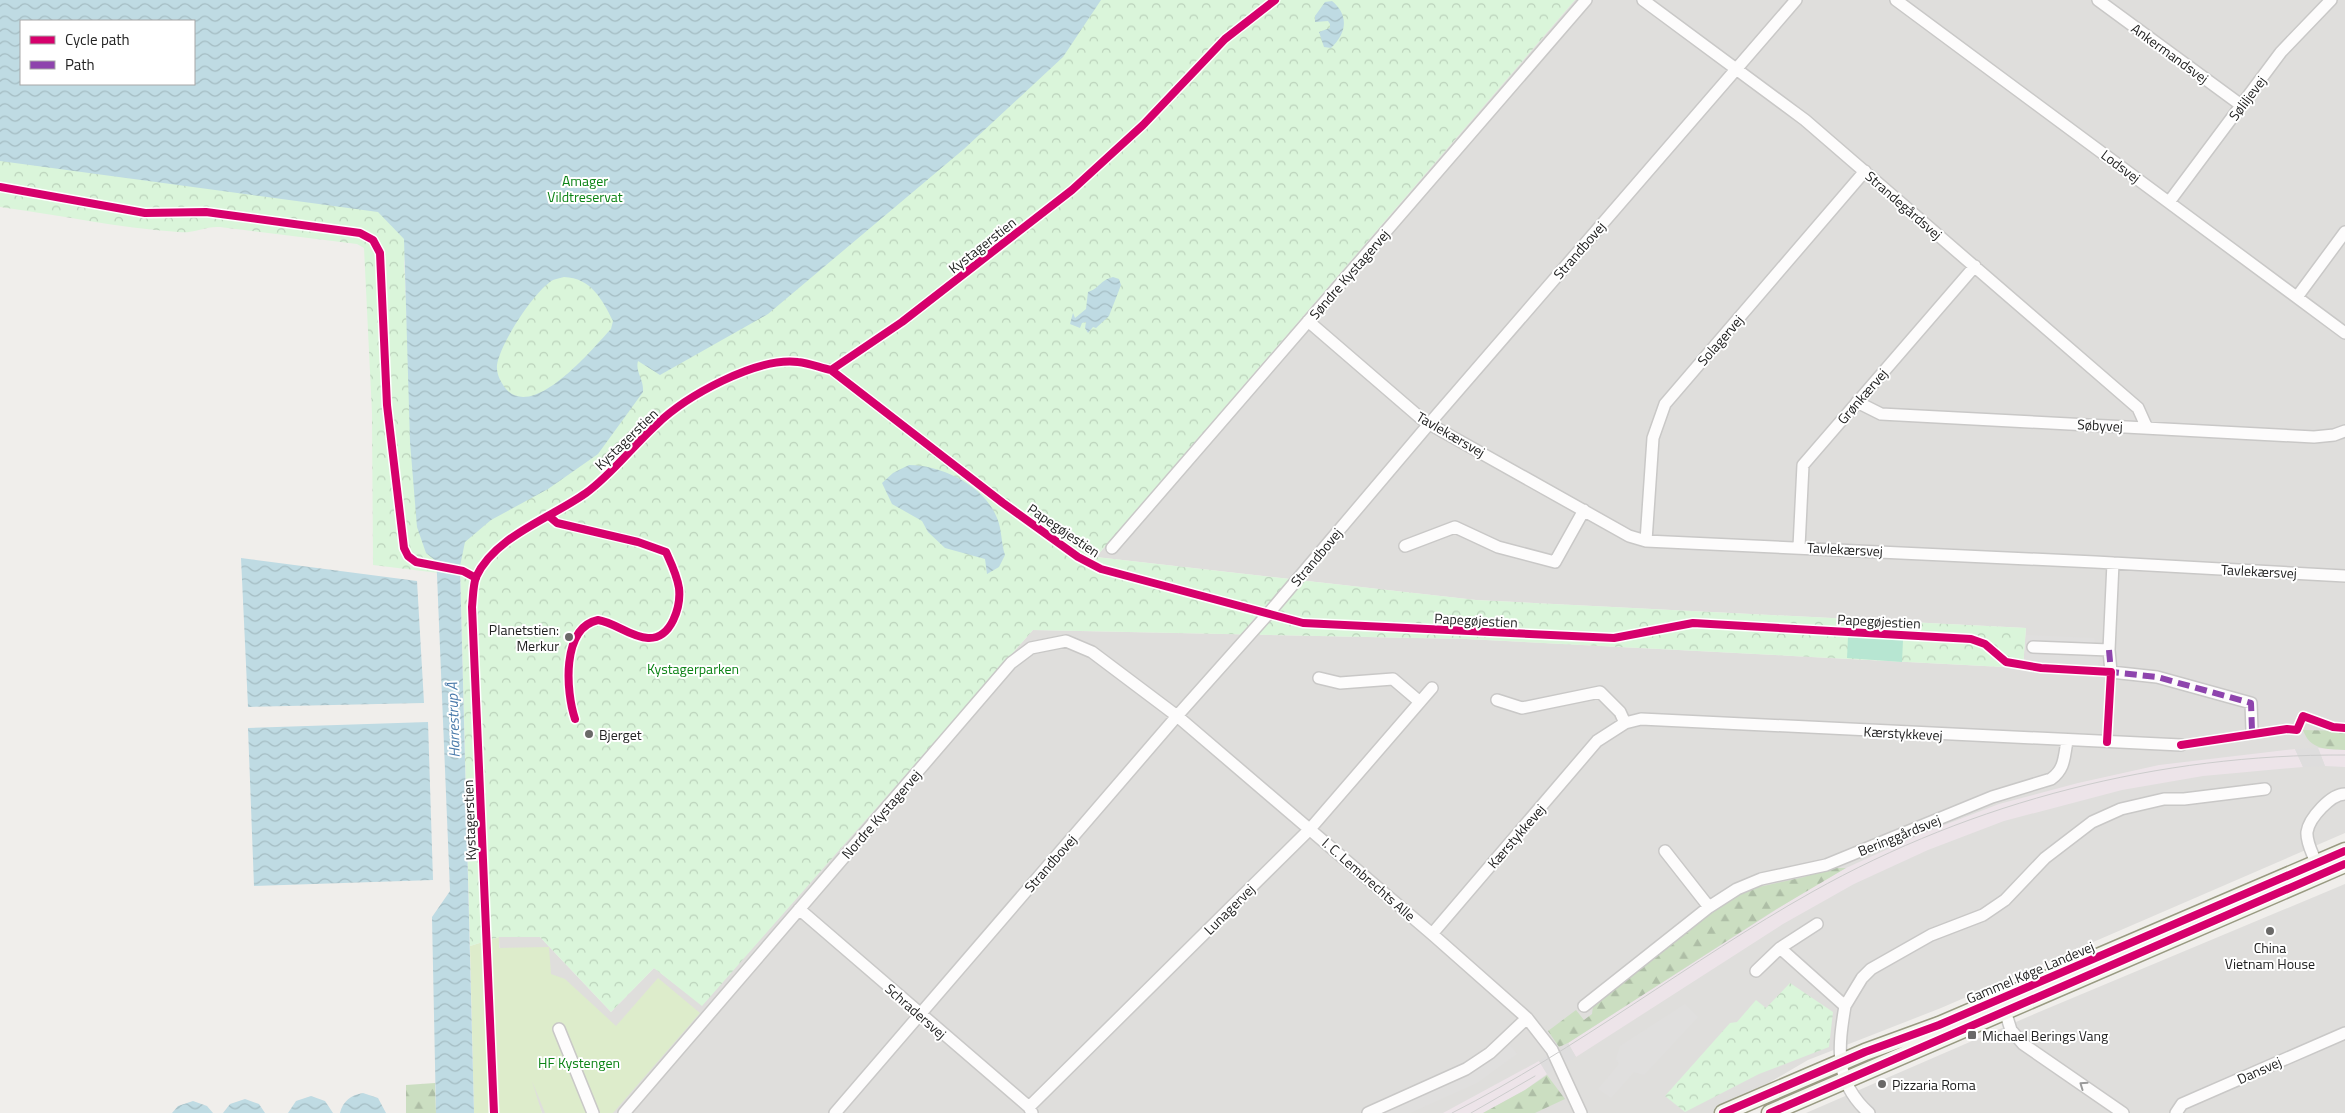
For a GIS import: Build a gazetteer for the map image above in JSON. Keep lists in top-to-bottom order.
{
  "streets": {
    "main road": ["Gammel Køge Landevej"],
    "street": [
      "Ankermandsvej",
      "Søliljevej",
      "Lodsvej",
      "Strandegårdsvej",
      "Strandbovej",
      "Søndre Kystagervej",
      "Solagervej",
      "Grønkærvej",
      "Søbyvej",
      "Tavlekærsvej",
      "Kærstykkevej",
      "Nordre Kystagervej",
      "Beringgårdsvej",
      "I. C. Lembrechts Alle",
      "Lunagervej",
      "Schradersvej",
      "Dansvej"
    ],
    "cycle path": ["Kystagerstien", "Papegøjestien"]
  },
  "crossings": [
    ["Ankermandsvej", "Søliljevej"],
    ["Søliljevej", "Lodsvej"],
    ["Strandegårdsvej", "Strandbovej"],
    ["Strandegårdsvej", "Solagervej"],
    ["Strandegårdsvej", "Grønkærvej"],
    ["Strandegårdsvej", "Søbyvej"],
    ["Strandbovej", "Tavlekærsvej"],
    ["Strandbovej", "Nordre Kystagervej"],
    ["Strandbovej", "I. C. Lembrechts Alle"],
    ["Strandbovej", "Schradersvej"],
    ["Søndre Kystagervej", "Tavlekærsvej"],
    ["Solagervej", "Tavlekærsvej"],
    ["Grønkærvej", "Søbyvej"],
    ["Grønkærvej", "Tavlekærsvej"],
    ["Kærstykkevej", "Beringgårdsvej"],
    ["Kærstykkevej", "I. C. Lembrechts Alle"],
    ["Nordre Kystagervej", "I. C. Lembrechts Alle"],
    ["Nordre Kystagervej", "Schradersvej"],
    ["I. C. Lembrechts Alle", "Lunagervej"],
    ["Lunagervej", "Schradersvej"]
  ],
  "water": ["Harrestrup Å"],
  "parks": ["Amager Vildtreservat", "Kystagerparken", "HF Kystengen"],
  "places": {
    "other": [
      "Planetstien: Merkur",
      "Bjerget",
      "China Vietnam House",
      "Pizzaria Roma"
    ],
    "transit": ["Michael Berings Vang"]
  },
  "legend": ["Cycle path", "Path"]
}
